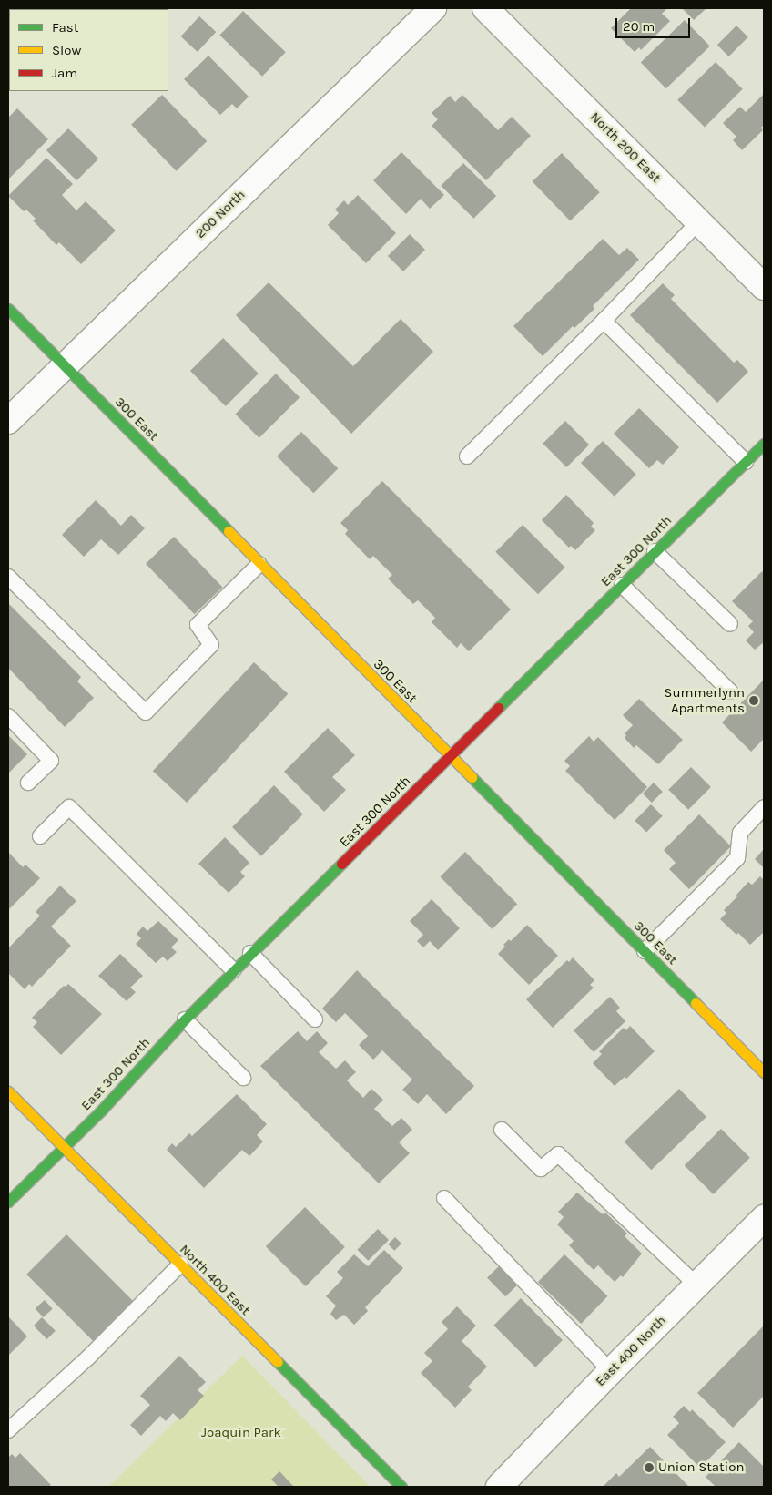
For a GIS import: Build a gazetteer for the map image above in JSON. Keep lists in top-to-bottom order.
{
  "streets": {
    "street": [
      "North 200 East",
      "200 North",
      "300 East",
      "East 300 North",
      "North 400 East",
      "East 400 North"
    ]
  },
  "crossings": [
    ["200 North", "300 East"],
    ["300 East", "East 300 North"],
    ["East 300 North", "North 400 East"]
  ],
  "parks": ["Joaquin Park"],
  "places": ["Summerlynn Apartments", "Union Station"],
  "legend": ["Fast", "Slow", "Jam"],
  "scale_bar": "20 m"
}
